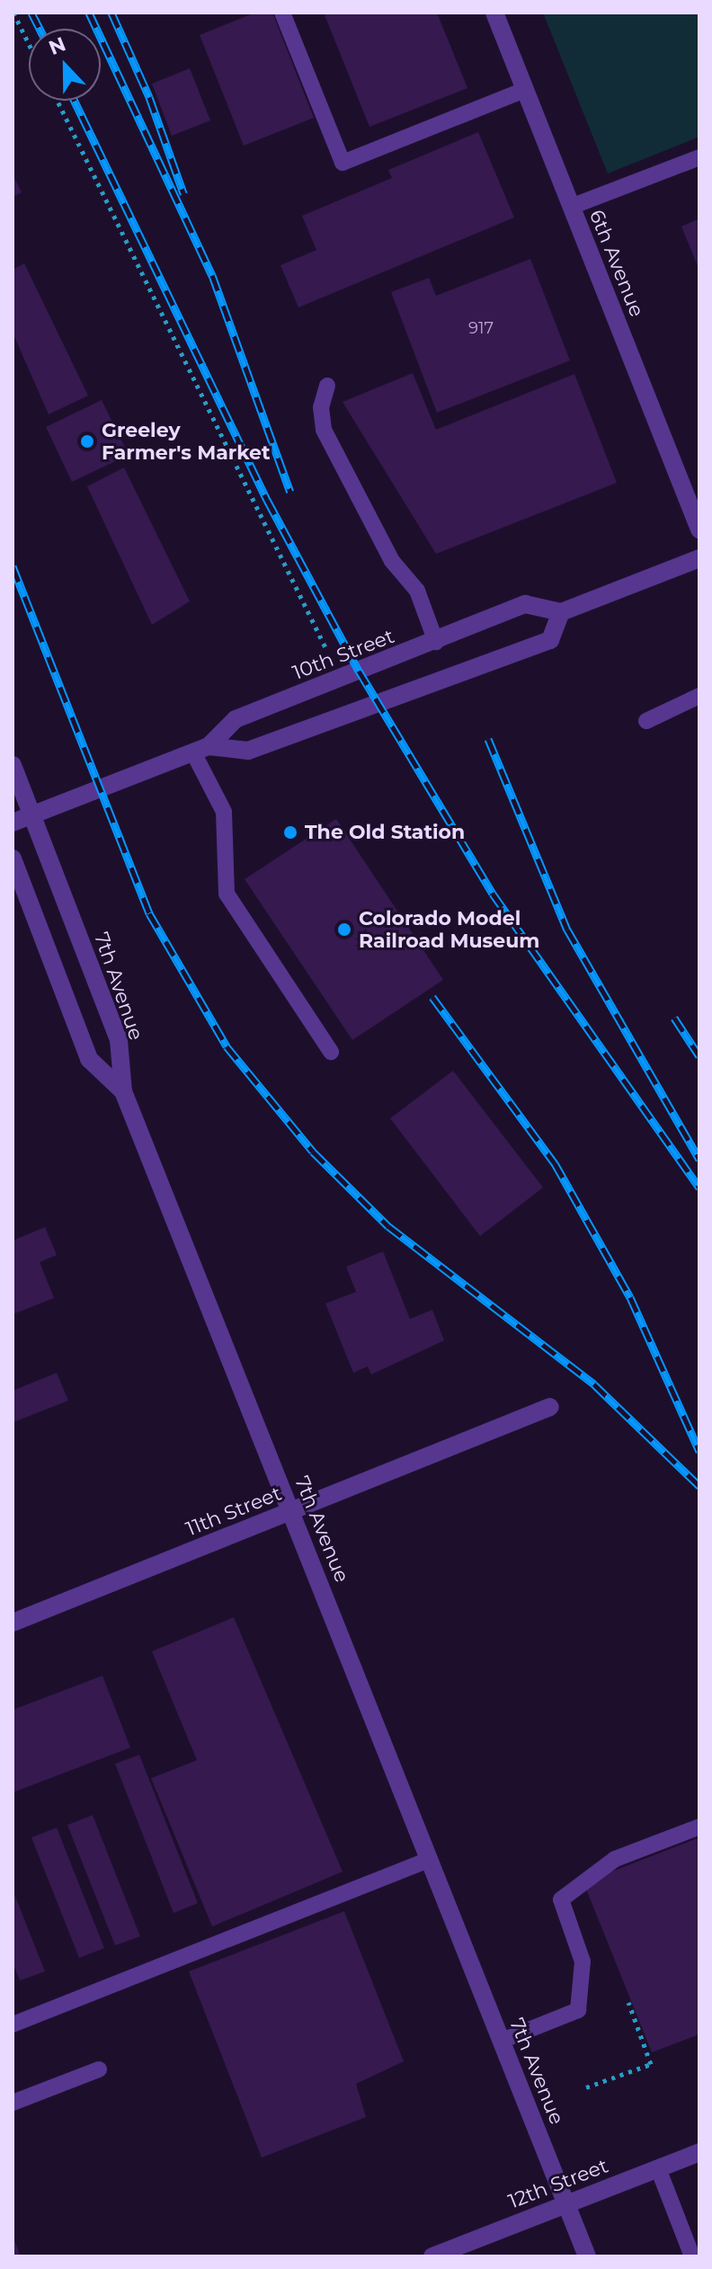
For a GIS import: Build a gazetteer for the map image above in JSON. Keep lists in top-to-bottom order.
{
  "streets": {
    "street": [
      "6th Avenue",
      "10th Street",
      "7th Avenue",
      "11th Street",
      "12th Street"
    ]
  },
  "crossings": [
    ["10th Street", "7th Avenue"],
    ["7th Avenue", "11th Street"],
    ["7th Avenue", "12th Street"]
  ],
  "places": ["Greeley Farmer's Market", "The Old Station", "Colorado Model Railroad Museum"],
  "house_numbers": ["917"],
  "north": "top"
}
